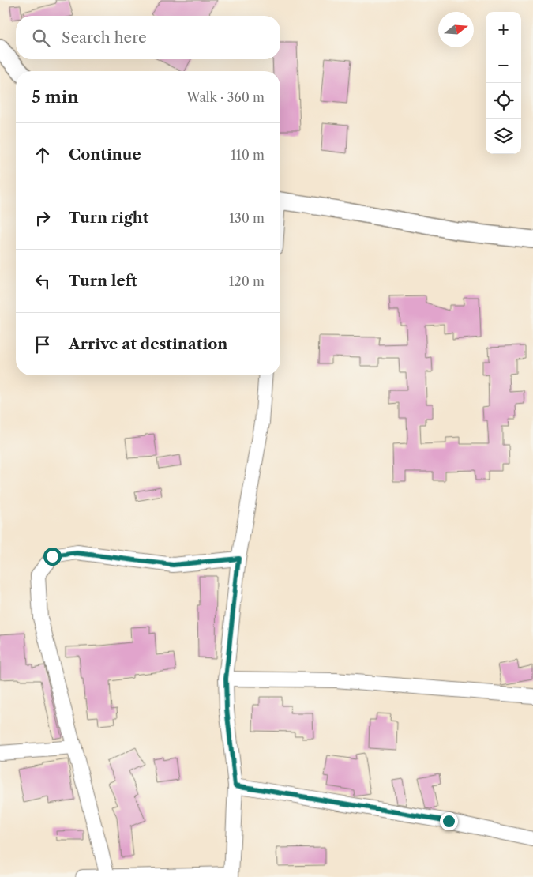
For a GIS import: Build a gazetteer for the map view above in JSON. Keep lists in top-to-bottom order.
{
  "north": "right",
  "page": {
    "map_buttons": ["+", "−"],
    "search": "Search here",
    "heading": ["5 min", "Walk · 360 m"],
    "list": [
      ["Continue", "110 m"],
      ["Turn right", "130 m"],
      ["Turn left", "120 m"],
      "Arrive at destination"
    ]
  }
}
